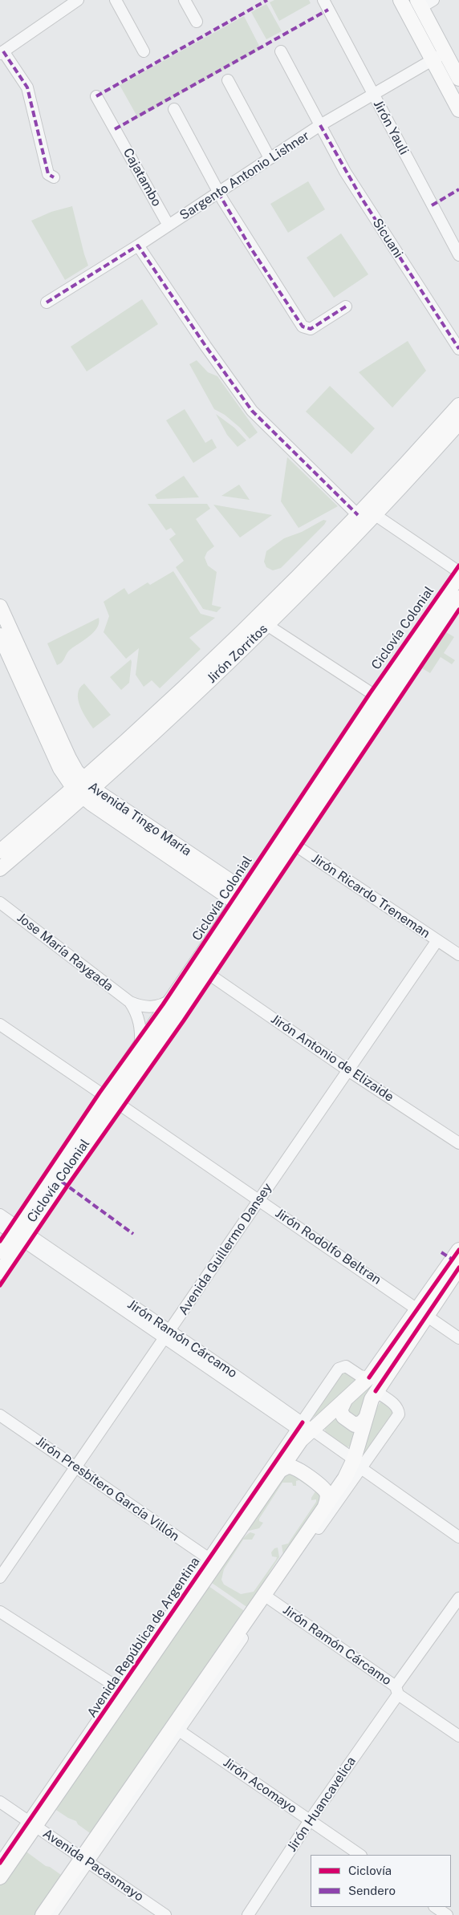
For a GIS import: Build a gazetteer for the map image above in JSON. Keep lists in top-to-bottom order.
{
  "streets": {
    "main road": ["Jirón Zorritos", "Avenida Tingo María", "Avenida República de Argentina"],
    "street": [
      "Jirón Yauli",
      "Sargento Antonio Lishner",
      "Cajatambo",
      "Sicuani",
      "Jirón Ricardo Treneman",
      "Jose María Raygada",
      "Jirón Antonio de Elizaide",
      "Jirón Rodolfo Beltran",
      "Avenida Guillermo Dansey",
      "Jirón Ramón Cárcamo",
      "Jirón Presbítero García Villón",
      "Jirón Acomayo",
      "Jirón Huancavelica",
      "Avenida Pacasmayo"
    ],
    "cycle path": ["Ciclovía Colonial"]
  },
  "crossings": [
    ["Jirón Yauli", "Sargento Antonio Lishner"],
    ["Sargento Antonio Lishner", "Cajatambo"],
    ["Sargento Antonio Lishner", "Sicuani"],
    ["Jirón Zorritos", "Avenida Tingo María"],
    ["Jirón Ricardo Treneman", "Avenida Guillermo Dansey"],
    ["Jirón Antonio de Elizaide", "Avenida Guillermo Dansey"],
    ["Jirón Rodolfo Beltran", "Avenida Guillermo Dansey"],
    ["Jirón Rodolfo Beltran", "Avenida República de Argentina"],
    ["Avenida Guillermo Dansey", "Jirón Ramón Cárcamo"],
    ["Avenida Guillermo Dansey", "Jirón Presbítero García Villón"],
    ["Jirón Ramón Cárcamo", "Avenida República de Argentina"],
    ["Jirón Ramón Cárcamo", "Jirón Huancavelica"],
    ["Jirón Presbítero García Villón", "Avenida República de Argentina"],
    ["Avenida República de Argentina", "Jirón Acomayo"],
    ["Avenida República de Argentina", "Avenida Pacasmayo"],
    ["Jirón Acomayo", "Jirón Huancavelica"]
  ],
  "legend": ["Ciclovía", "Sendero"]
}
